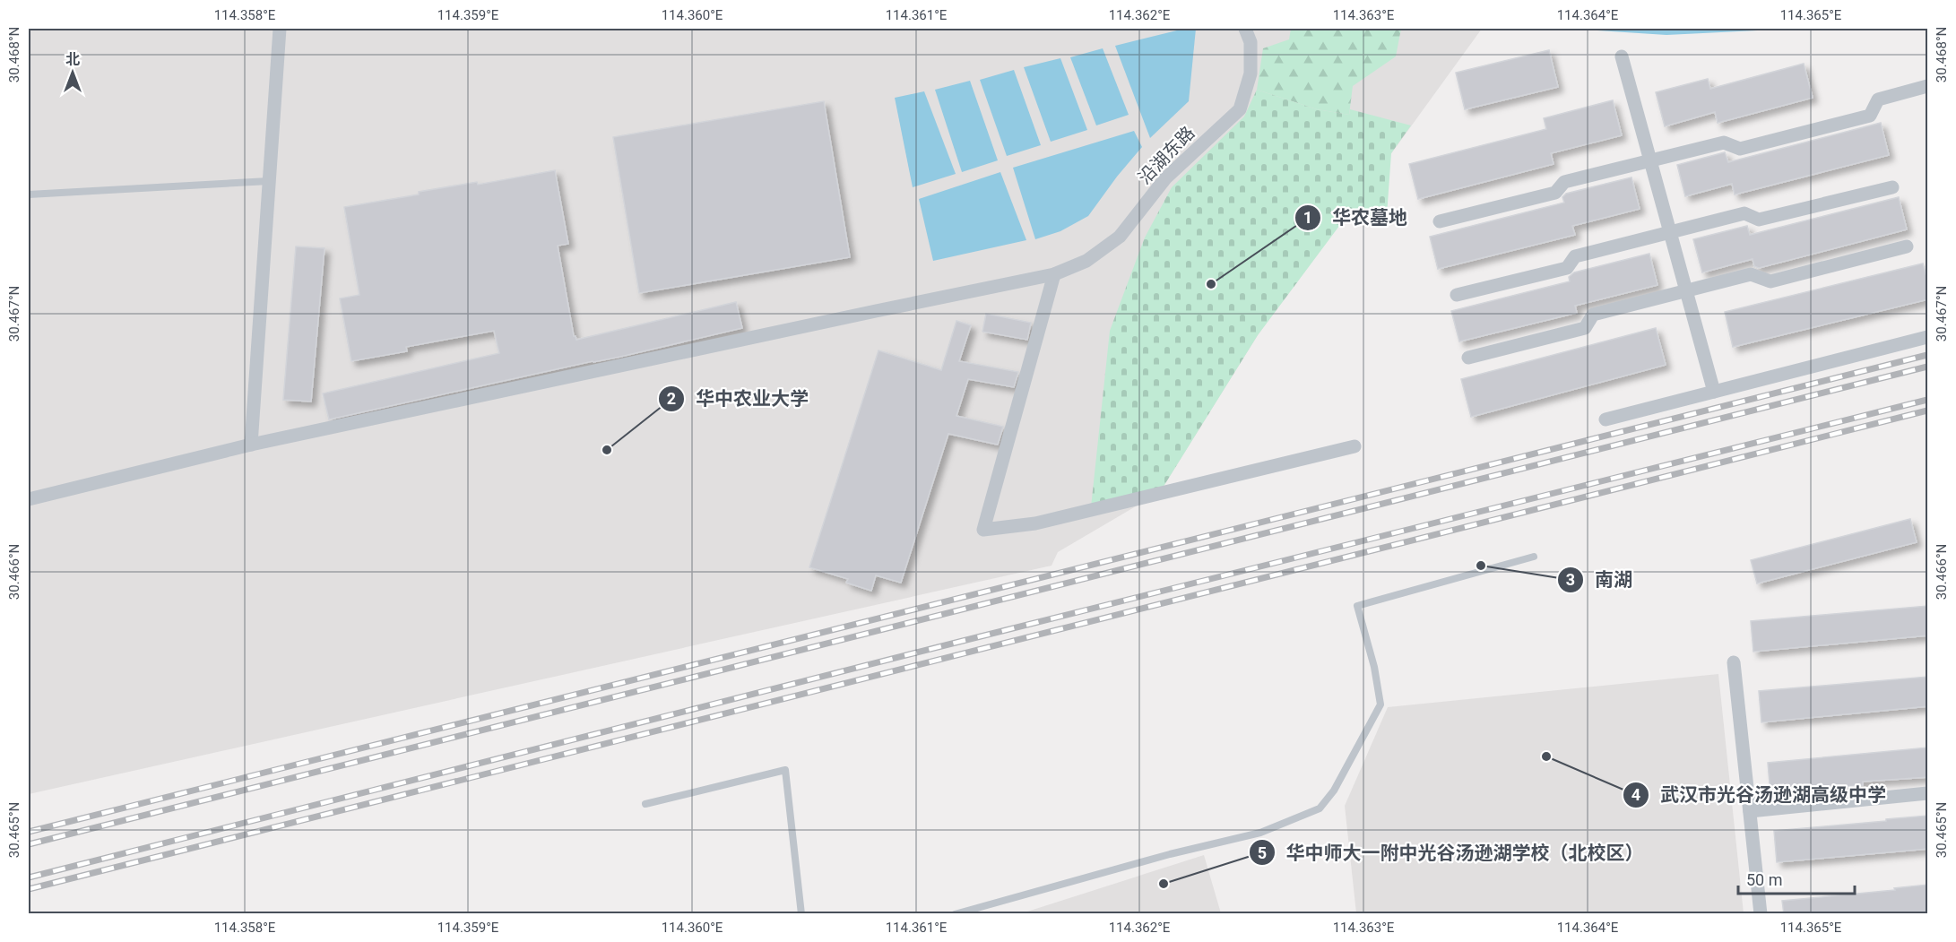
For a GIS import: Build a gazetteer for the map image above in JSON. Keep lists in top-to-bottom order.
{
  "streets": {
    "street": ["沿湖东路"]
  },
  "places": [
    "华农墓地",
    "华中农业大学",
    "南湖",
    "武汉市光谷汤逊湖高级中学",
    "华中师大一附中光谷汤逊湖学校（北校区）"
  ],
  "scale_bar": "50 m",
  "north": "top",
  "coordinates": [
    "114.358°E",
    "114.359°E",
    "114.360°E",
    "114.361°E",
    "114.362°E",
    "114.363°E",
    "114.364°E",
    "114.365°E",
    "30.468°N",
    "30.467°N",
    "30.466°N",
    "30.465°N"
  ]
}
